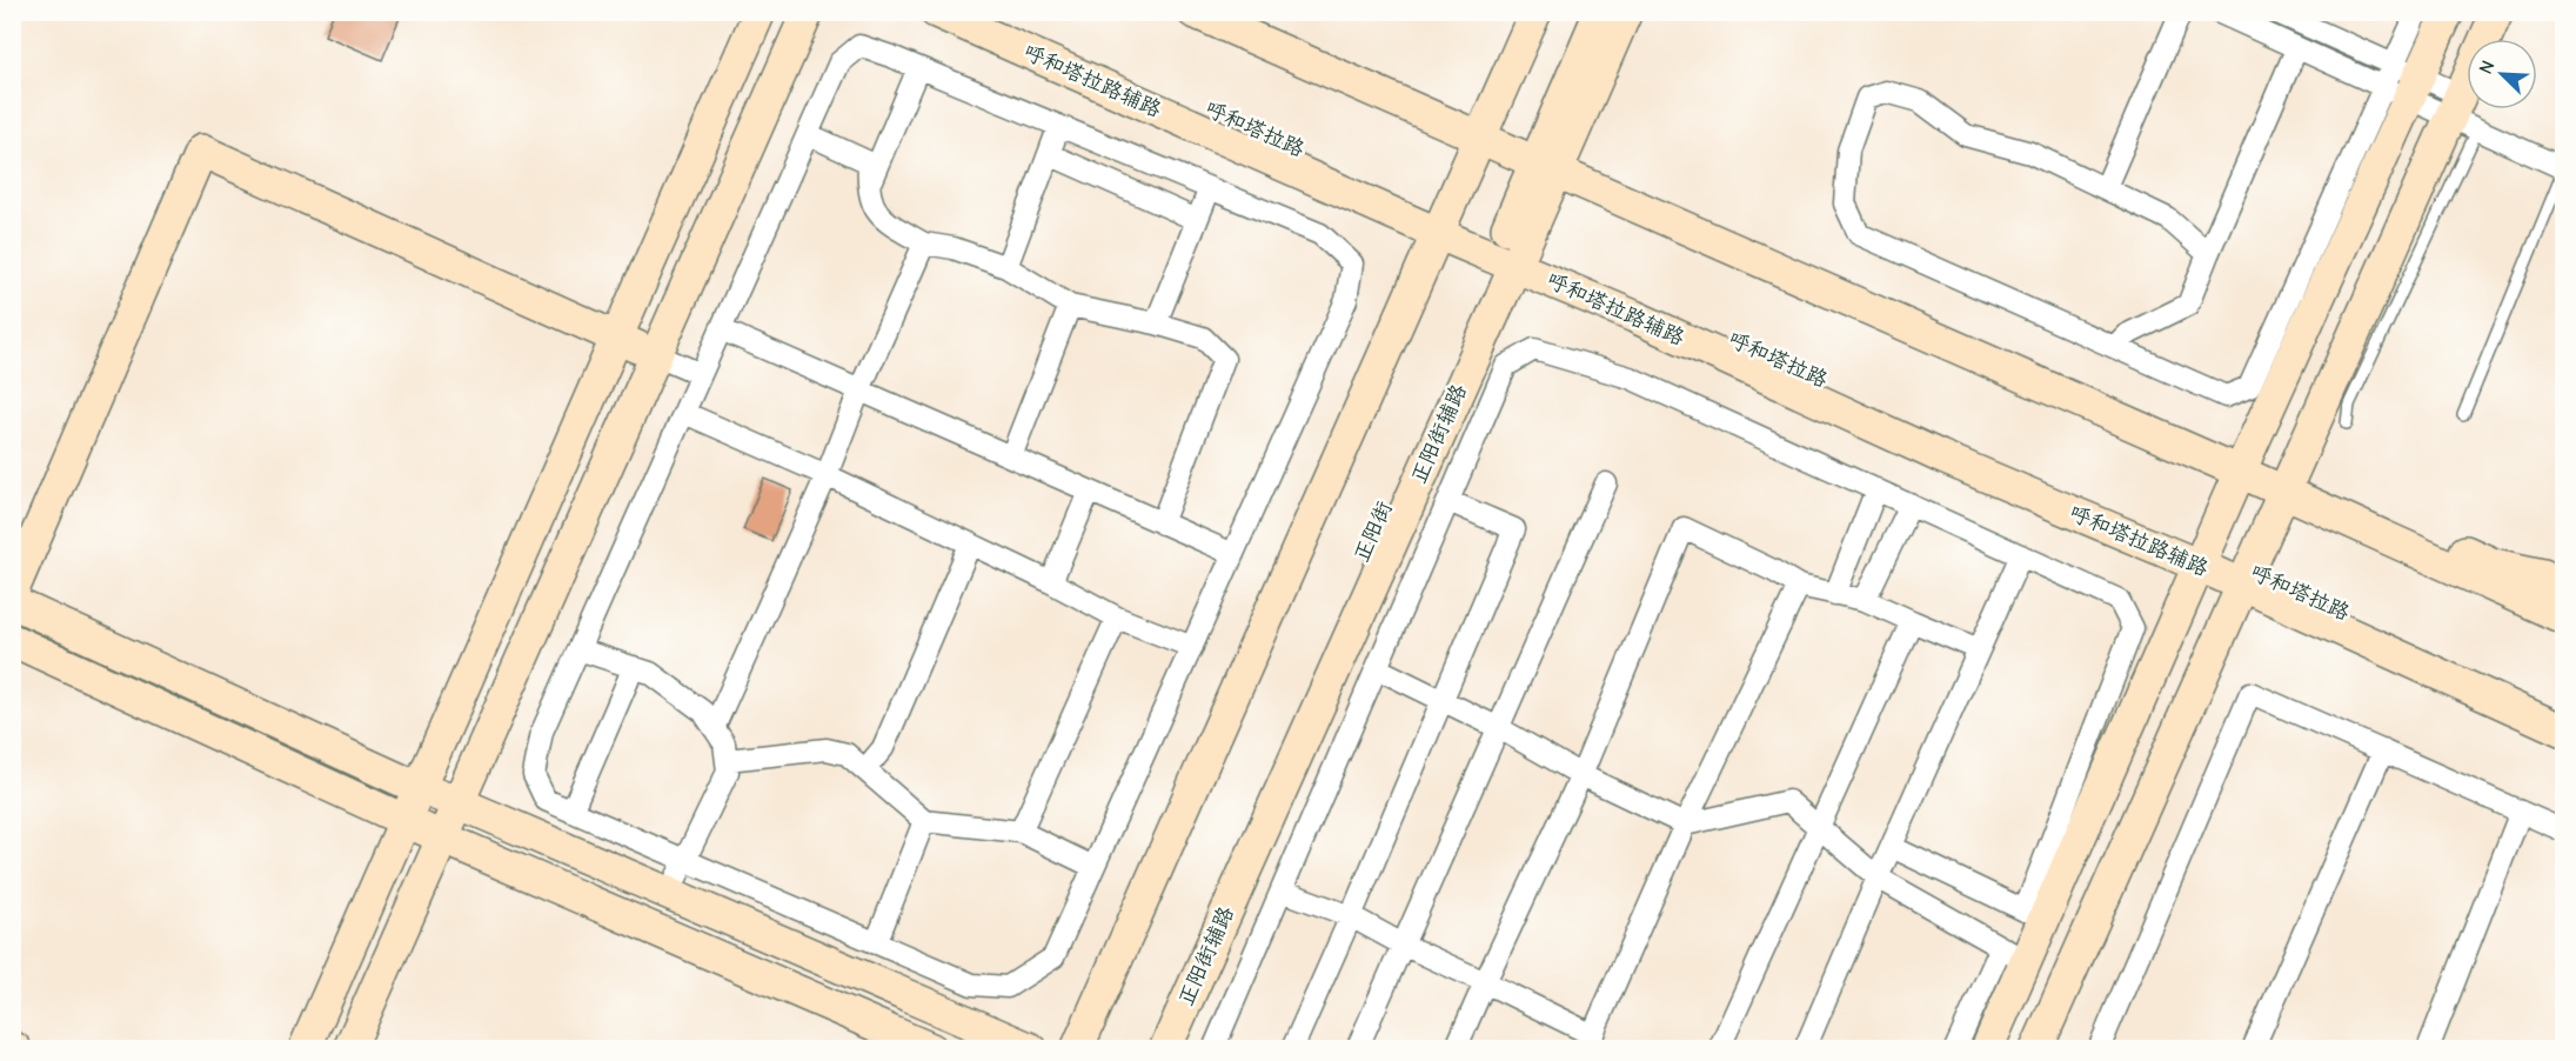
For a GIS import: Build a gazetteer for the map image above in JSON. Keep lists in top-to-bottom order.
{
  "streets": {
    "street": [
      "呼和塔拉路辅路",
      "呼和塔拉路",
      "正阳街辅路",
      "正阳街"
    ]
  },
  "crossings": [
    ["呼和塔拉路辅路", "呼和塔拉路"],
    ["呼和塔拉路辅路", "正阳街辅路"],
    ["呼和塔拉路辅路", "正阳街"],
    ["呼和塔拉路", "正阳街辅路"],
    ["呼和塔拉路", "正阳街"],
    ["正阳街辅路", "正阳街"]
  ],
  "north": "top left"
}
